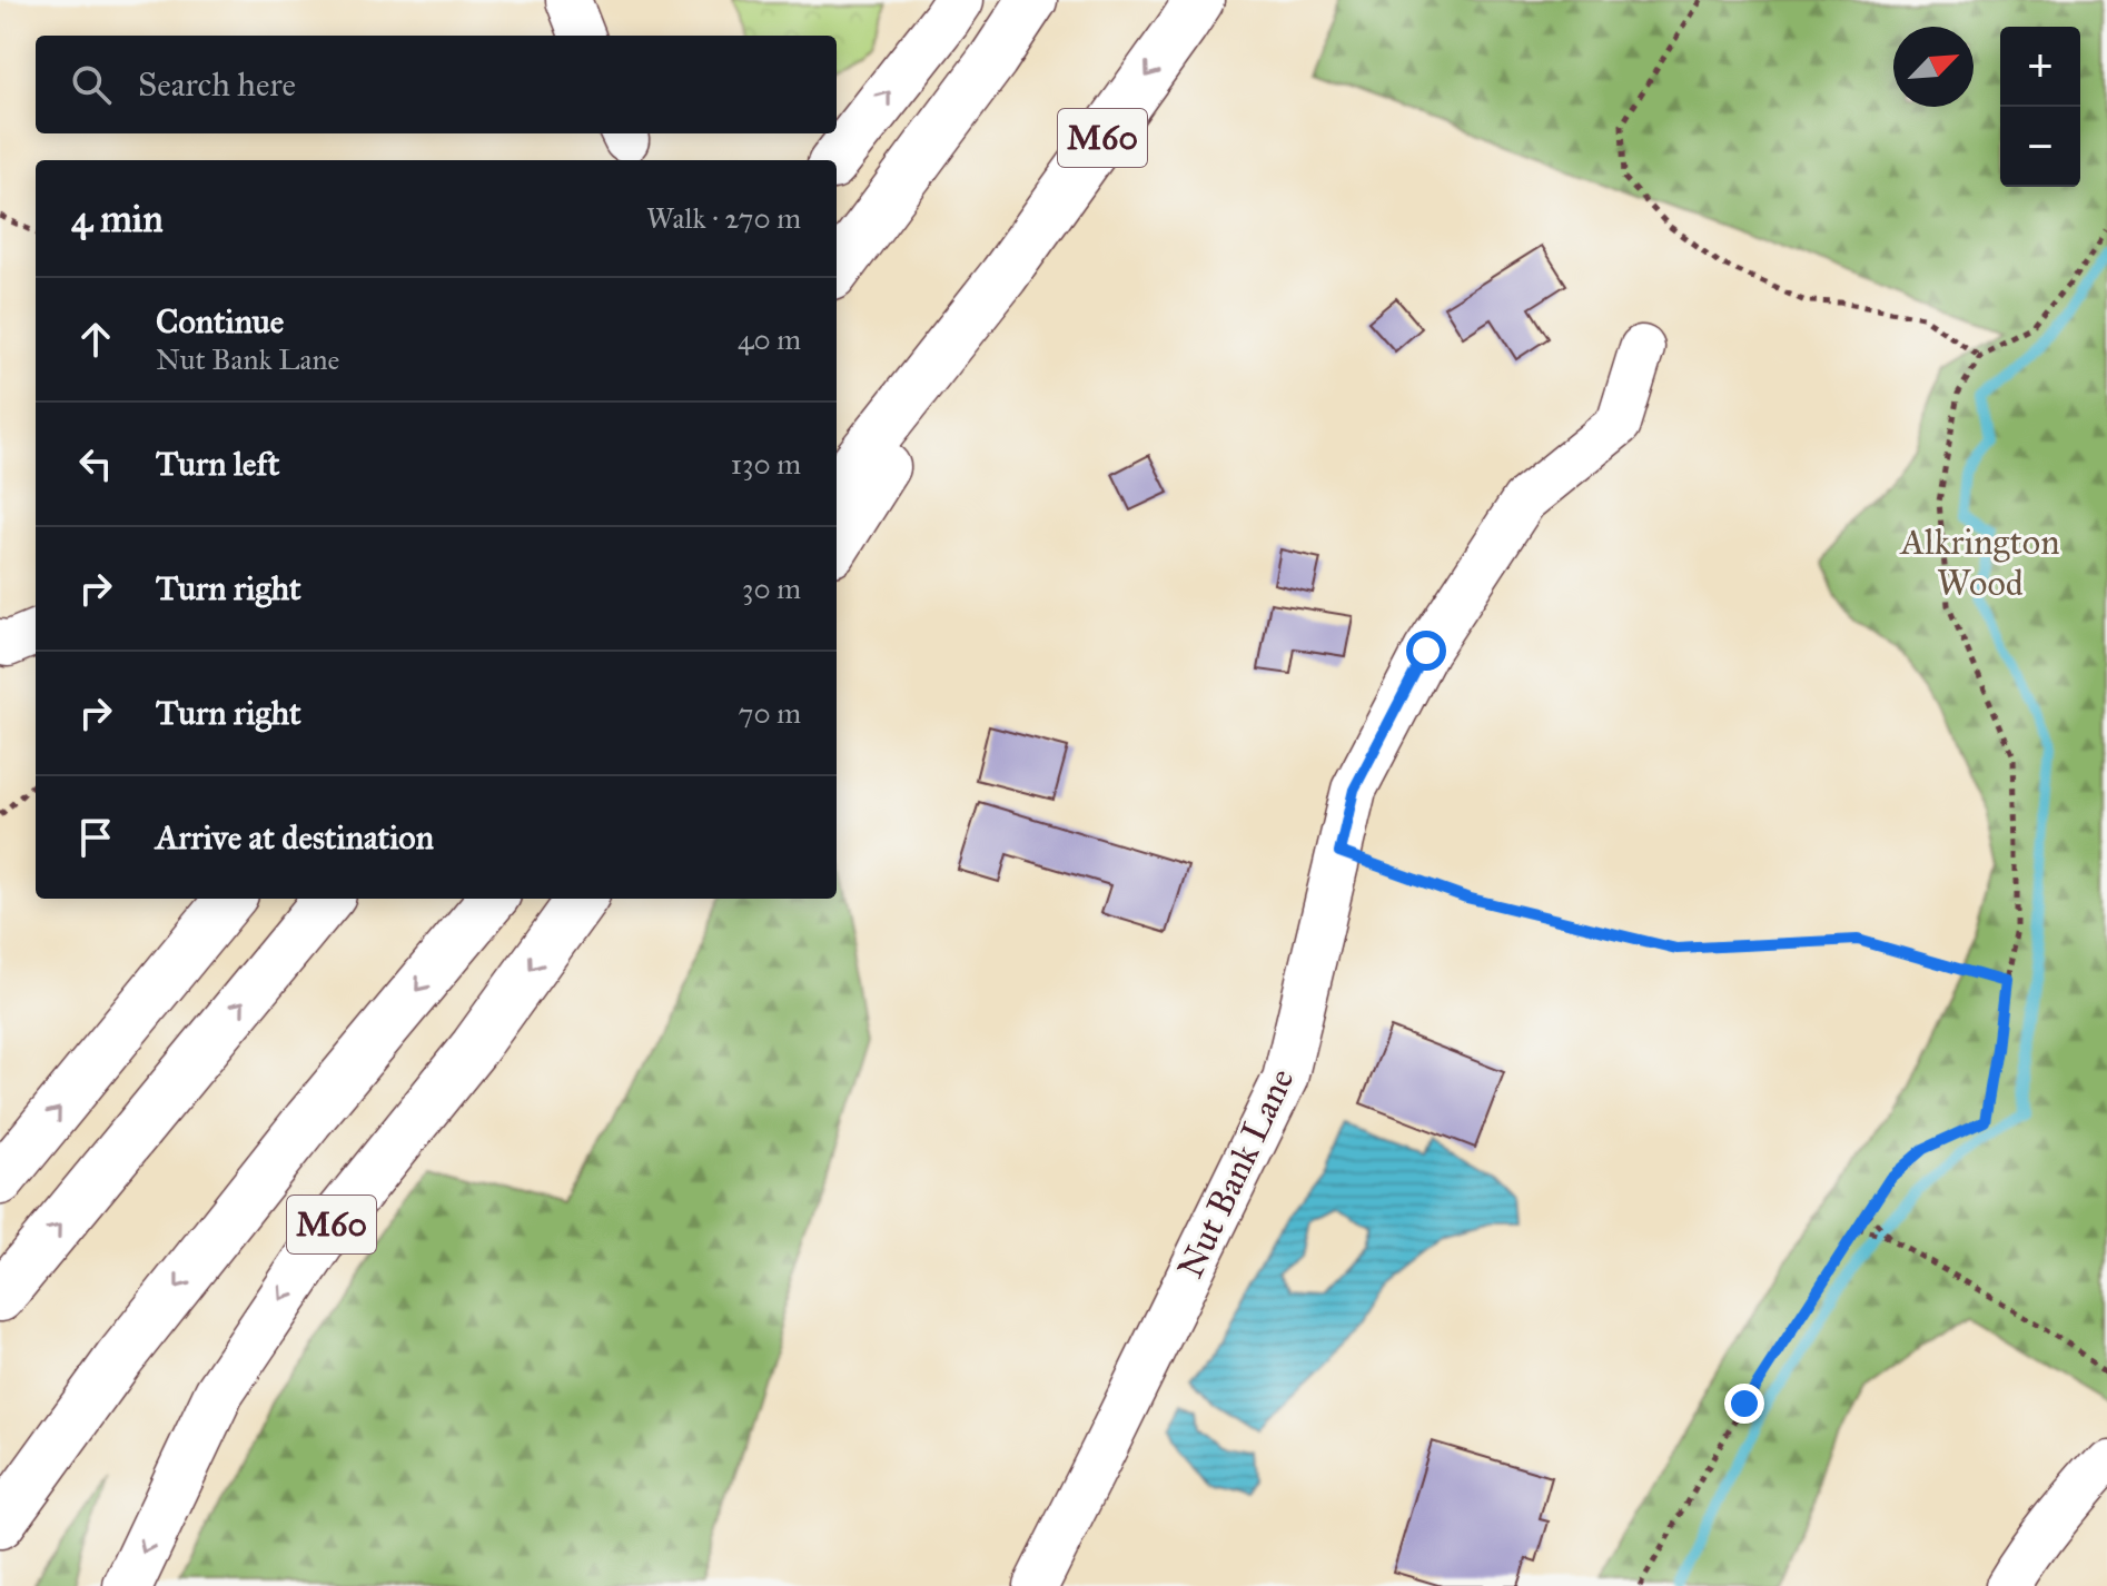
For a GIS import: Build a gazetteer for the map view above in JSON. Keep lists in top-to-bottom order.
{
  "streets": {
    "highway": ["M60"],
    "street": ["Nut Bank Lane"]
  },
  "parks": ["Alkrington Wood"],
  "north": "top right",
  "page": {
    "map_buttons": ["+", "−"],
    "search": "Search here",
    "heading": ["4 min", "Walk · 270 m"],
    "list": [
      ["Continue", "Nut Bank Lane", "40 m"],
      ["Turn left", "130 m"],
      ["Turn right", "30 m"],
      ["Turn right", "70 m"],
      "Arrive at destination"
    ]
  }
}
